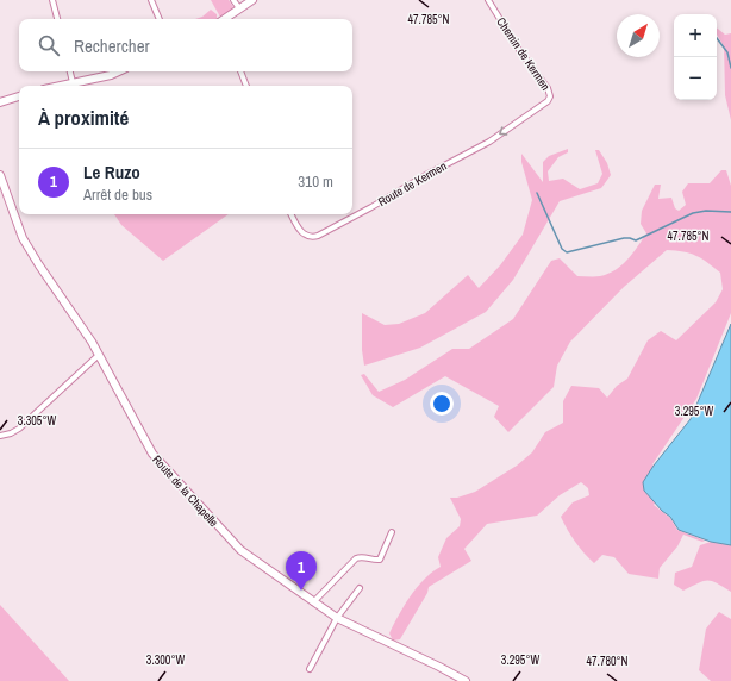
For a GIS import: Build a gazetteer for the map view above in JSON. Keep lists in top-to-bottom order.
{
  "streets": {
    "street": ["Chemin de Kermen", "Route de Kermen", "Route de la Chapelle"]
  },
  "crossings": [
    ["Chemin de Kermen", "Route de Kermen"]
  ],
  "one_way": ["Route de Kermen"],
  "north": "top right",
  "page": {
    "map_buttons": ["+", "−"],
    "search": "Rechercher",
    "heading": "À proximité",
    "list": [
      {
        "mark": "1",
        "name": "Le Ruzo",
        "note": "Arrêt de bus",
        "value": "310 m"
      }
    ],
    "pins": "1"
  },
  "coordinates": [
    "47.785°N",
    "3.295°W",
    "3.305°W",
    "3.300°W",
    "47.780°N"
  ]
}
